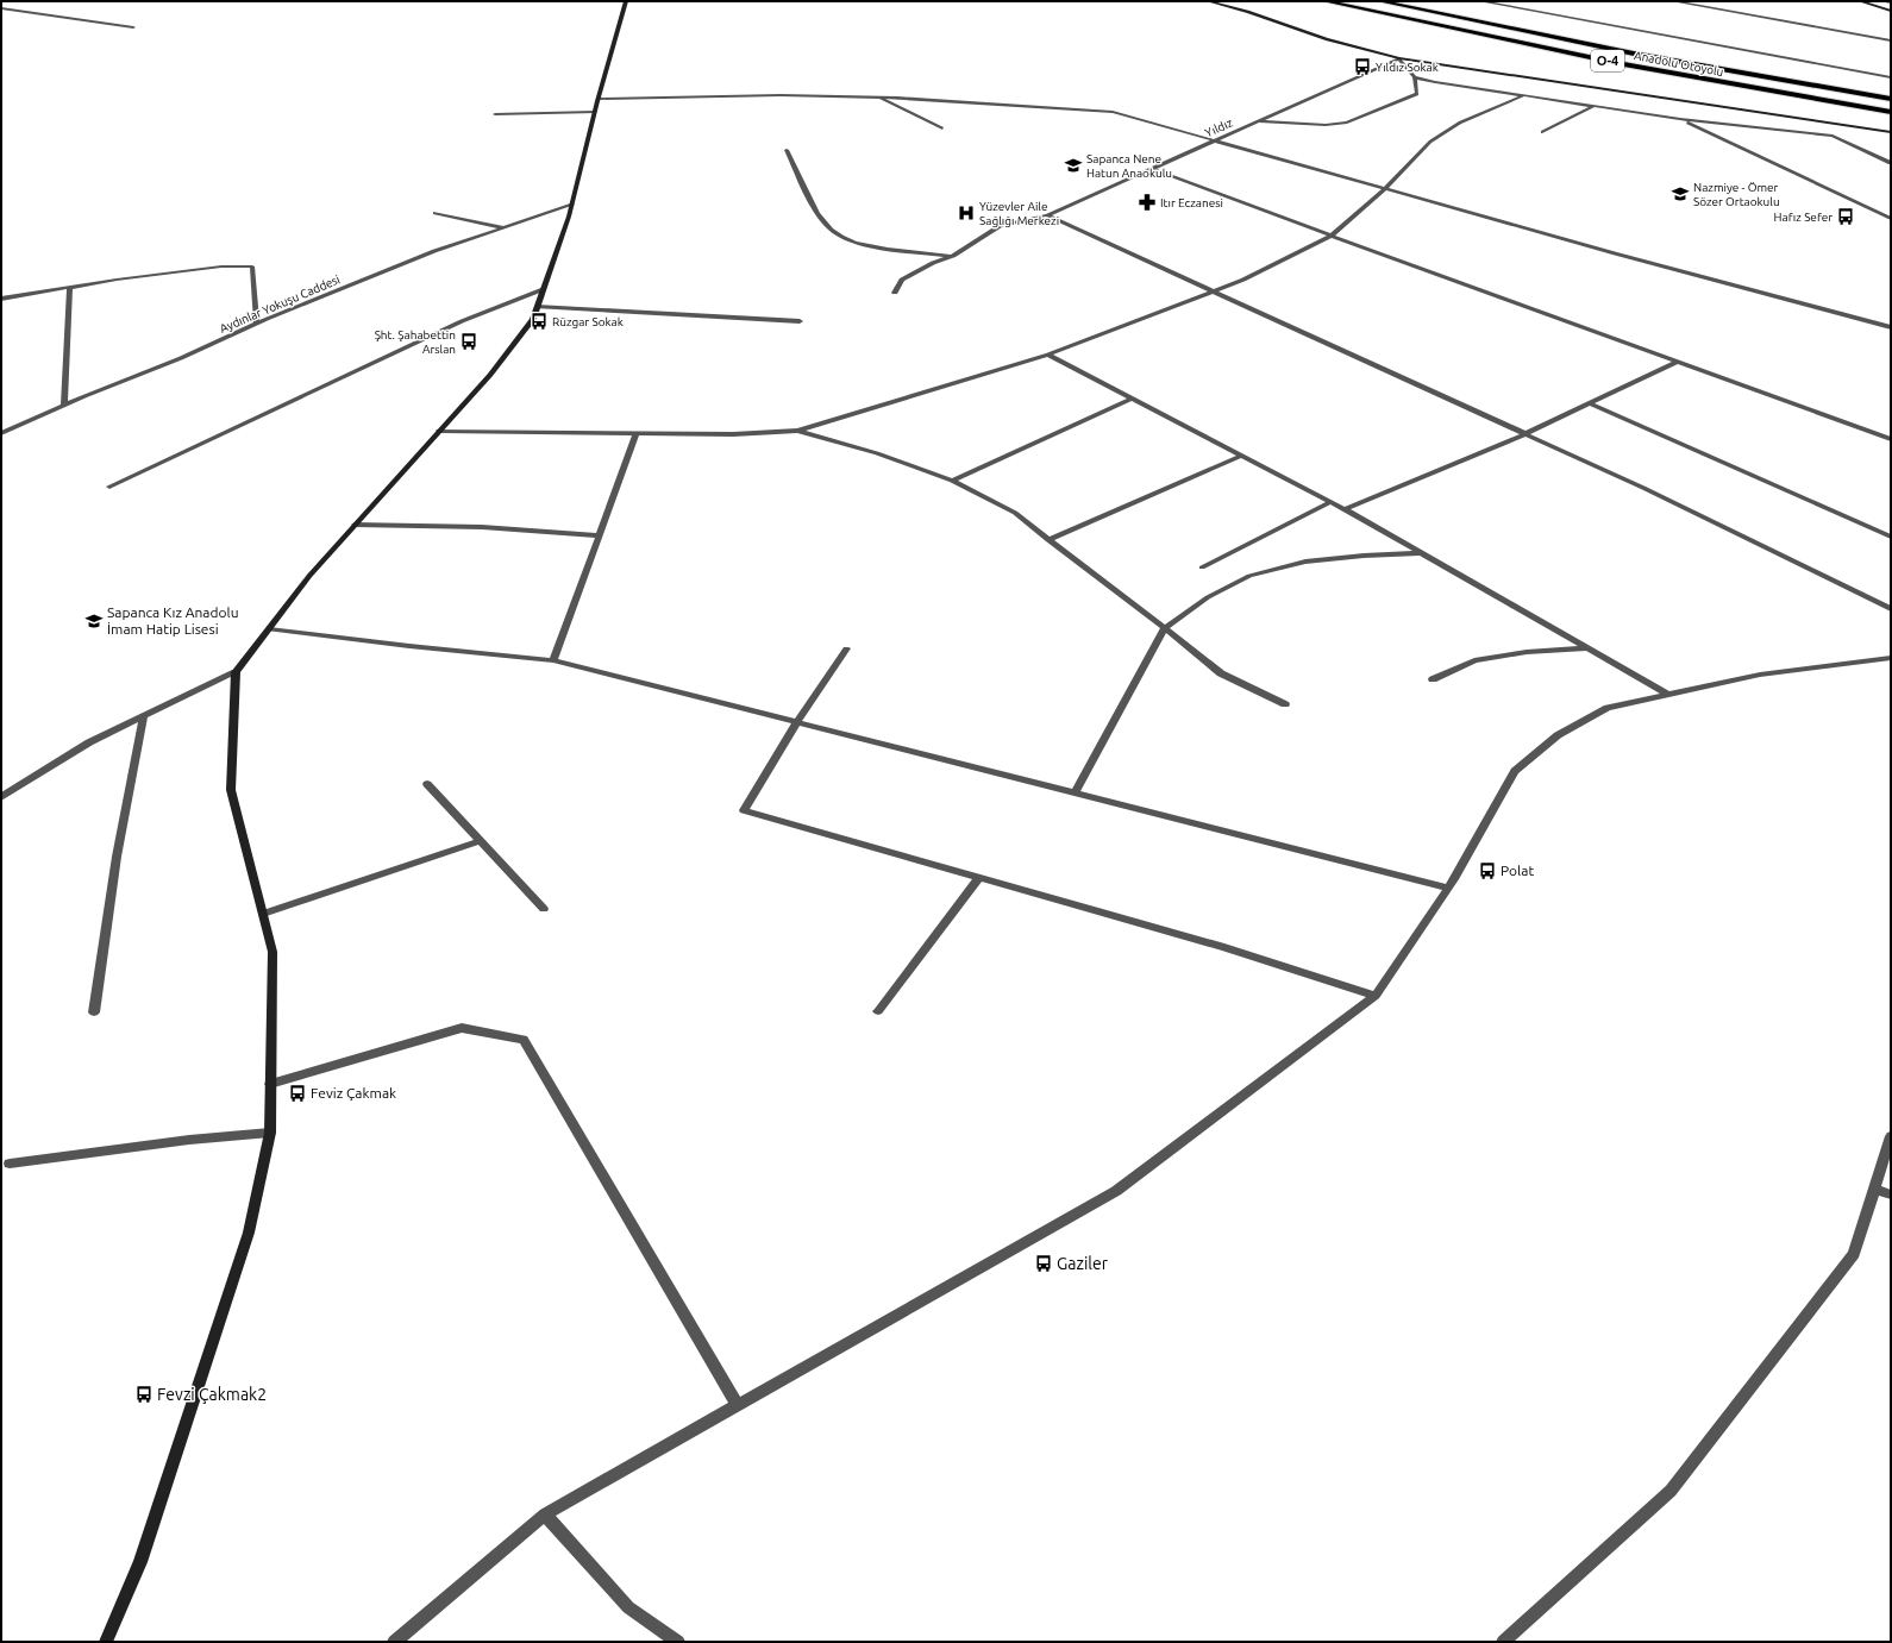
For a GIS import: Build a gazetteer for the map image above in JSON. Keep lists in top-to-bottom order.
{
  "streets": {
    "highway": ["O-4", "Anadolu Otoyolu"],
    "street": ["Yıldız", "Aydınlar Yokuşu Caddesi"]
  },
  "places": {
    "bus stop": [
      "Yıldız Sokak",
      "Hafız Sefer",
      "Rüzgar Sokak",
      "Şht. Şahabettin Arslan",
      "Polat",
      "Feviz Çakmak",
      "Gaziler",
      "Fevzi Çakmak2"
    ],
    "school or university": ["Sapanca Nene Hatun Anaokulu", "Nazmiye - Ömer Sözer Ortaokulu", "Sapanca Kız Anadolu İmam Hatip Lisesi"],
    "pharmacy": ["Itır Eczanesi"],
    "hospital": ["Yüzevler Aile Sağlığı Merkezi"]
  }
}
